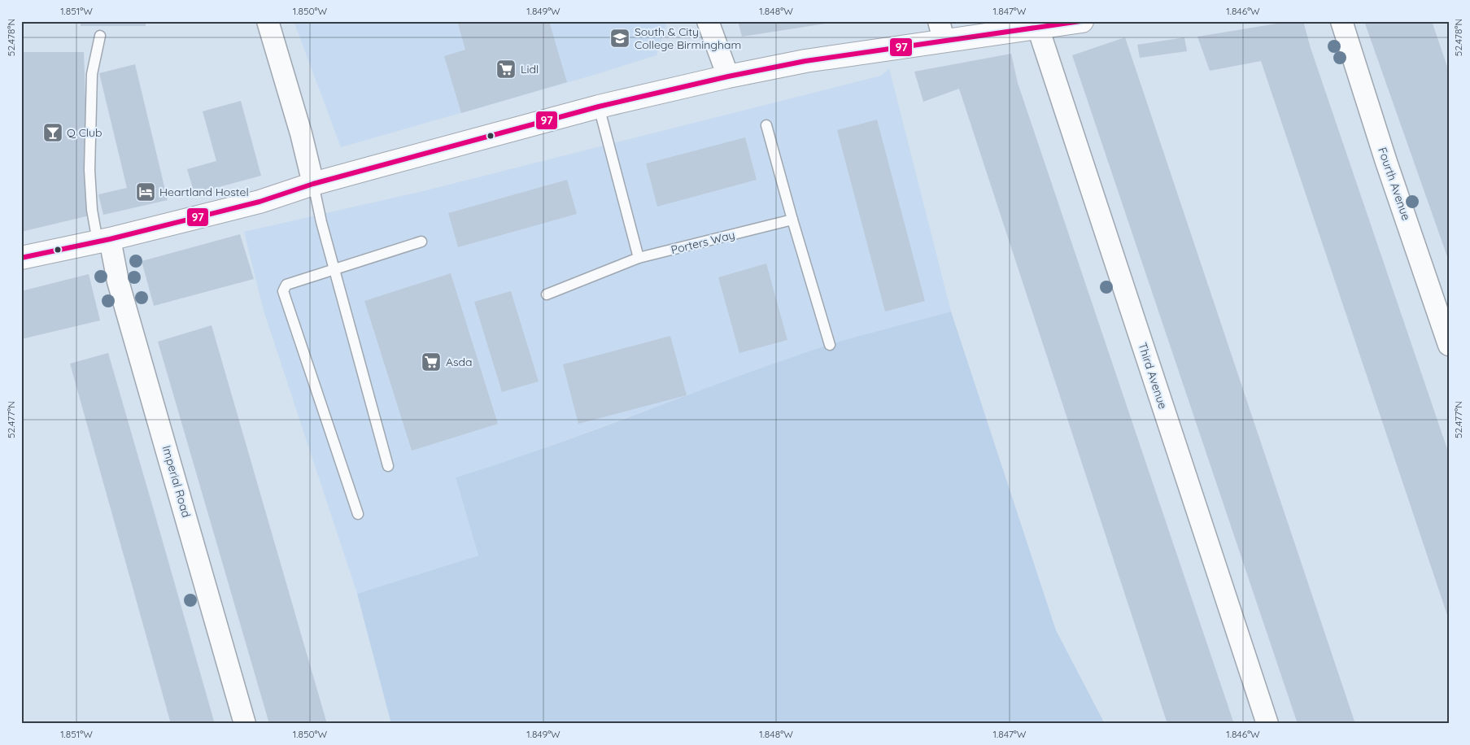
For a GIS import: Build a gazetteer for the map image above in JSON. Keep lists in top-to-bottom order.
{
  "streets": {
    "street": ["Fourth Avenue", "Third Avenue", "Imperial Road"],
    "lane": ["Porters Way"]
  },
  "places": {
    "school or university": ["South & City College Birmingham"],
    "supermarket": ["Lidl", "Asda"],
    "bar": ["Q Club"],
    "hotel": ["Heartland Hostel"]
  },
  "lines": ["transit line 97"],
  "coordinates": [
    "1.851°W",
    "1.850°W",
    "1.849°W",
    "1.848°W",
    "1.847°W",
    "1.846°W",
    "52.478°N",
    "52.477°N"
  ]
}
